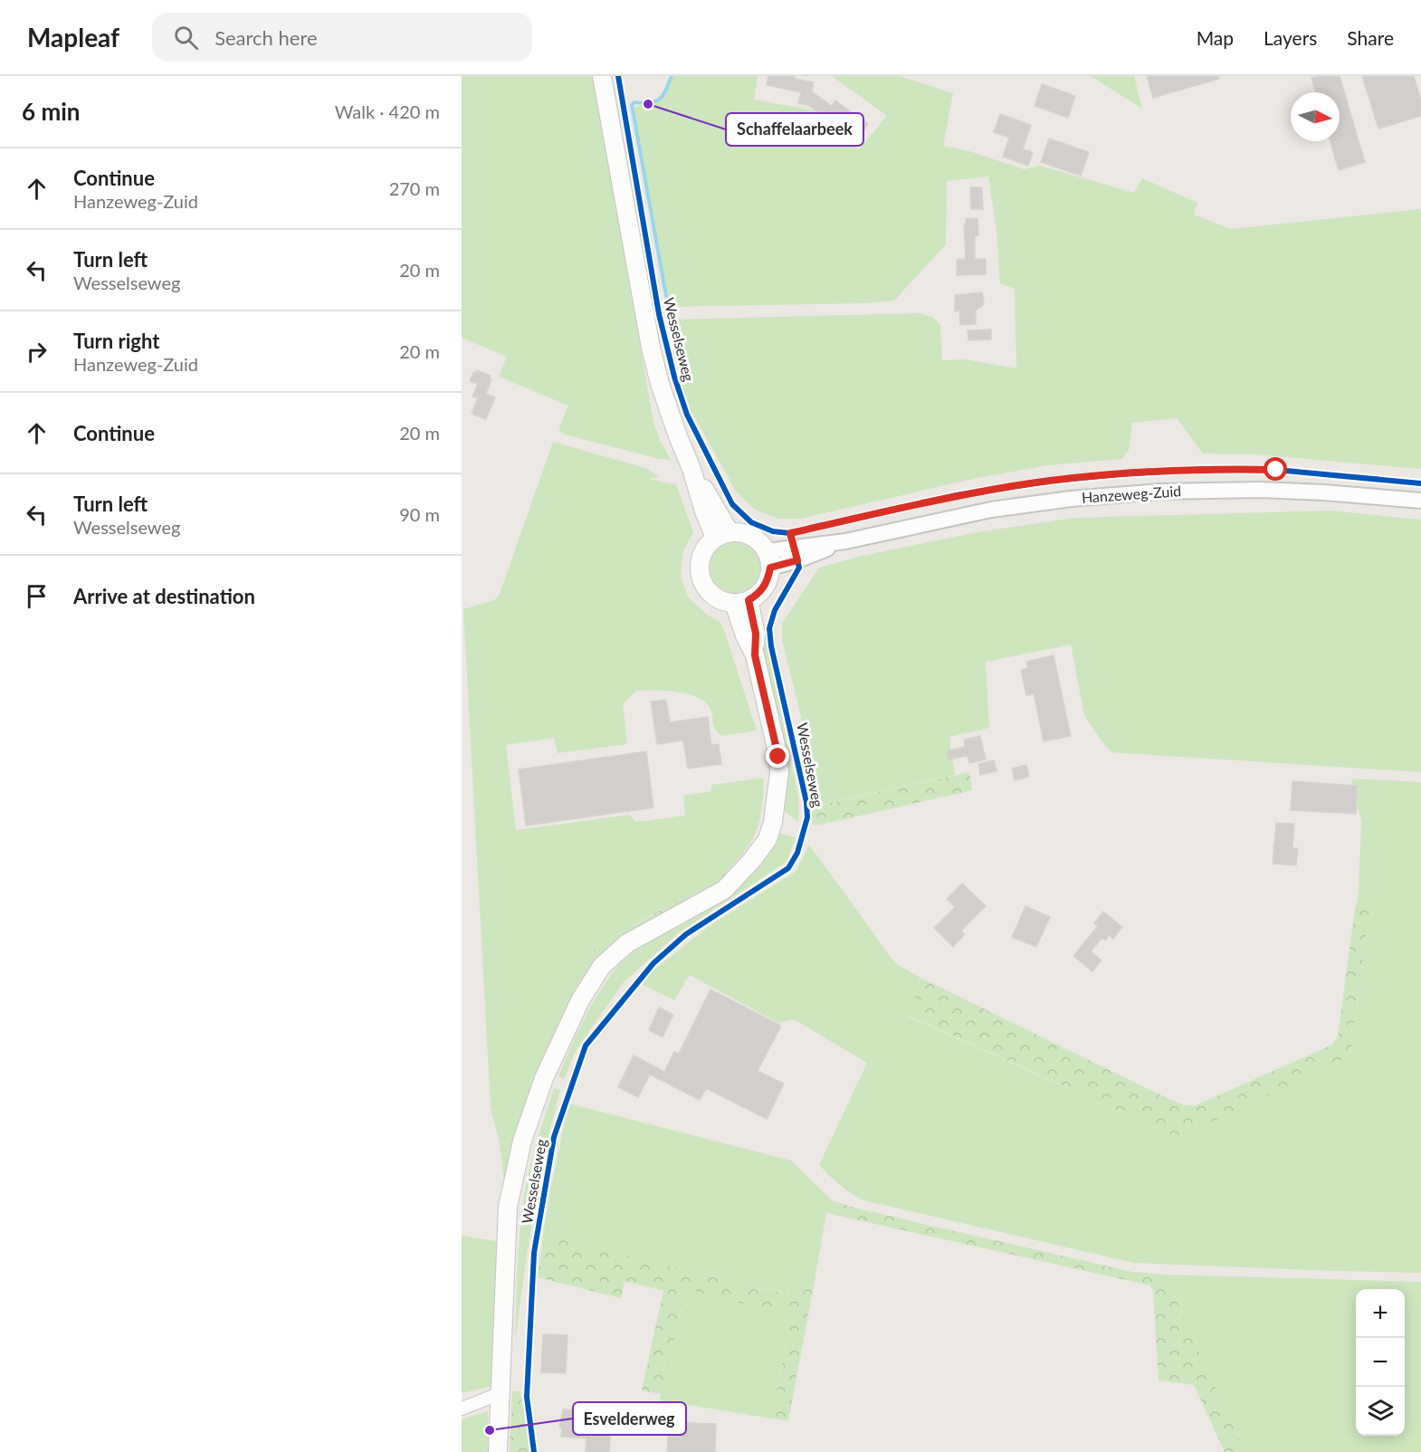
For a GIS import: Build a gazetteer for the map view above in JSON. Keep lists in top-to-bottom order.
{
  "streets": {
    "main road": ["Wesselseweg"],
    "street": ["Hanzeweg-Zuid"]
  },
  "crossings": [
    ["Wesselseweg", "Hanzeweg-Zuid"]
  ],
  "places": ["Schaffelaarbeek", "Esvelderweg"],
  "north": "right",
  "page": {
    "header": "Mapleaf",
    "search": "Search here",
    "nav": ["Map", "Layers", "Share"],
    "heading": ["6 min", "Walk · 420 m"],
    "list": [
      ["Continue", "Hanzeweg-Zuid", "270 m"],
      ["Turn left", "Wesselseweg", "20 m"],
      ["Turn right", "Hanzeweg-Zuid", "20 m"],
      ["Continue", "20 m"],
      ["Turn left", "Wesselseweg", "90 m"],
      "Arrive at destination"
    ],
    "map_buttons": ["+", "−"]
  }
}
